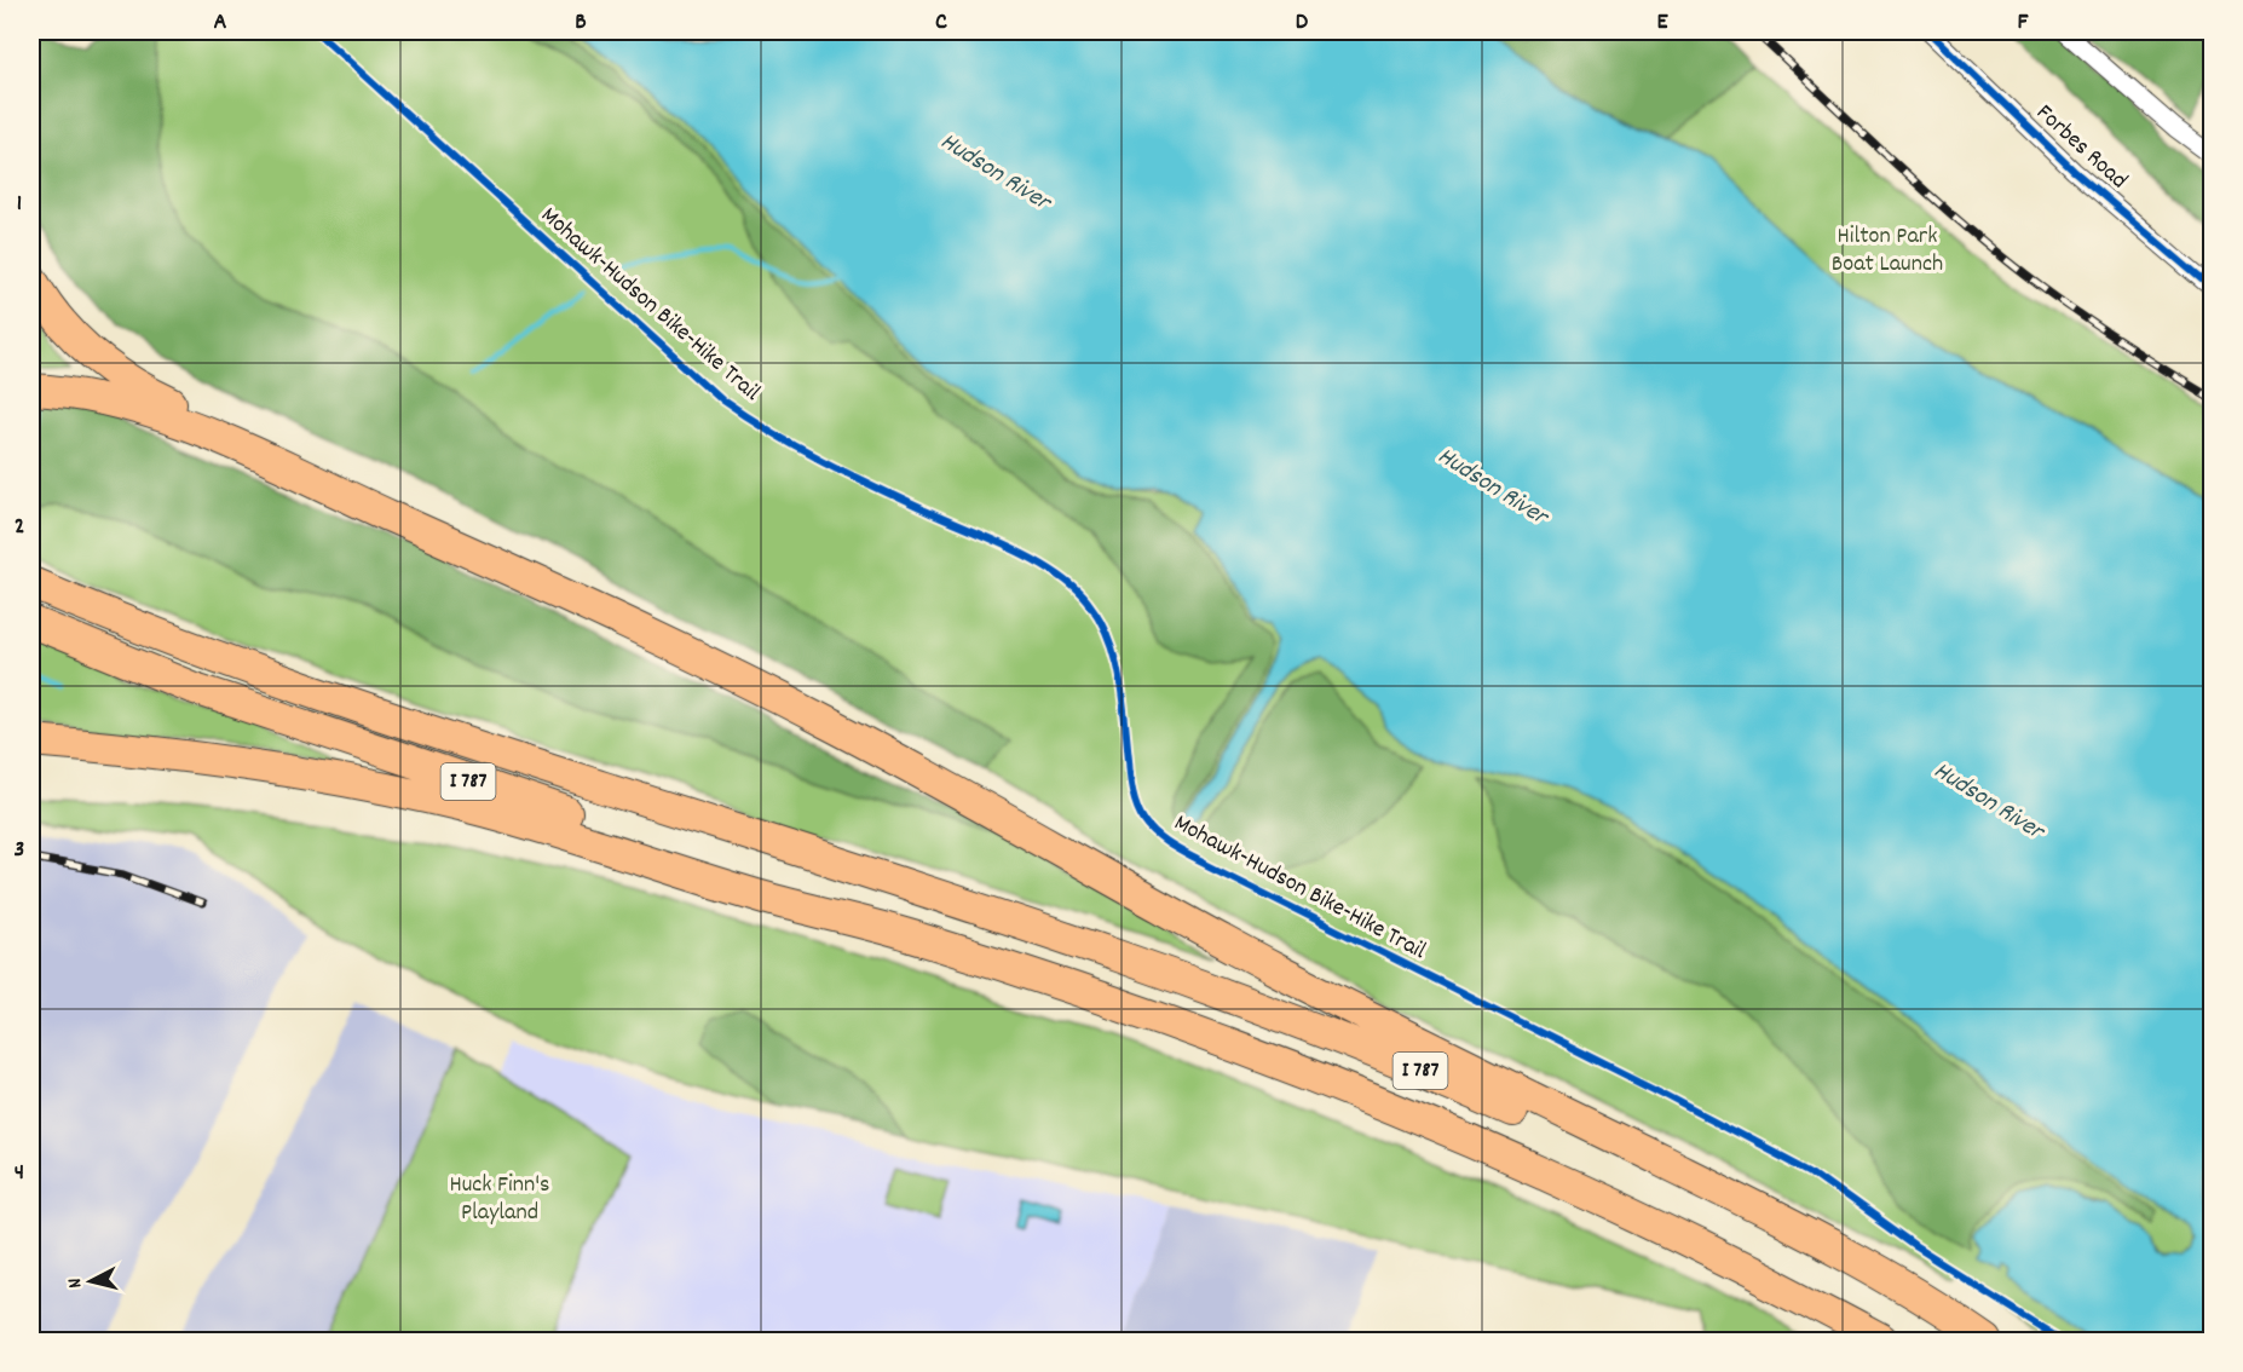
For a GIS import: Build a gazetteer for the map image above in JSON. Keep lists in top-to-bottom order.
{
  "streets": {
    "highway": ["I 787"],
    "street": ["Forbes Road"],
    "cycle path": ["Mohawk-Hudson Bike-Hike Trail"]
  },
  "water": ["Hudson River"],
  "parks": ["Hilton Park Boat Launch", "Huck Finn's Playland"],
  "north": "left",
  "grid": {
    "columns": [
      "A",
      "B",
      "C",
      "D",
      "E",
      "F"
    ],
    "rows": [
      "1",
      "2",
      "3",
      "4"
    ]
  }
}
